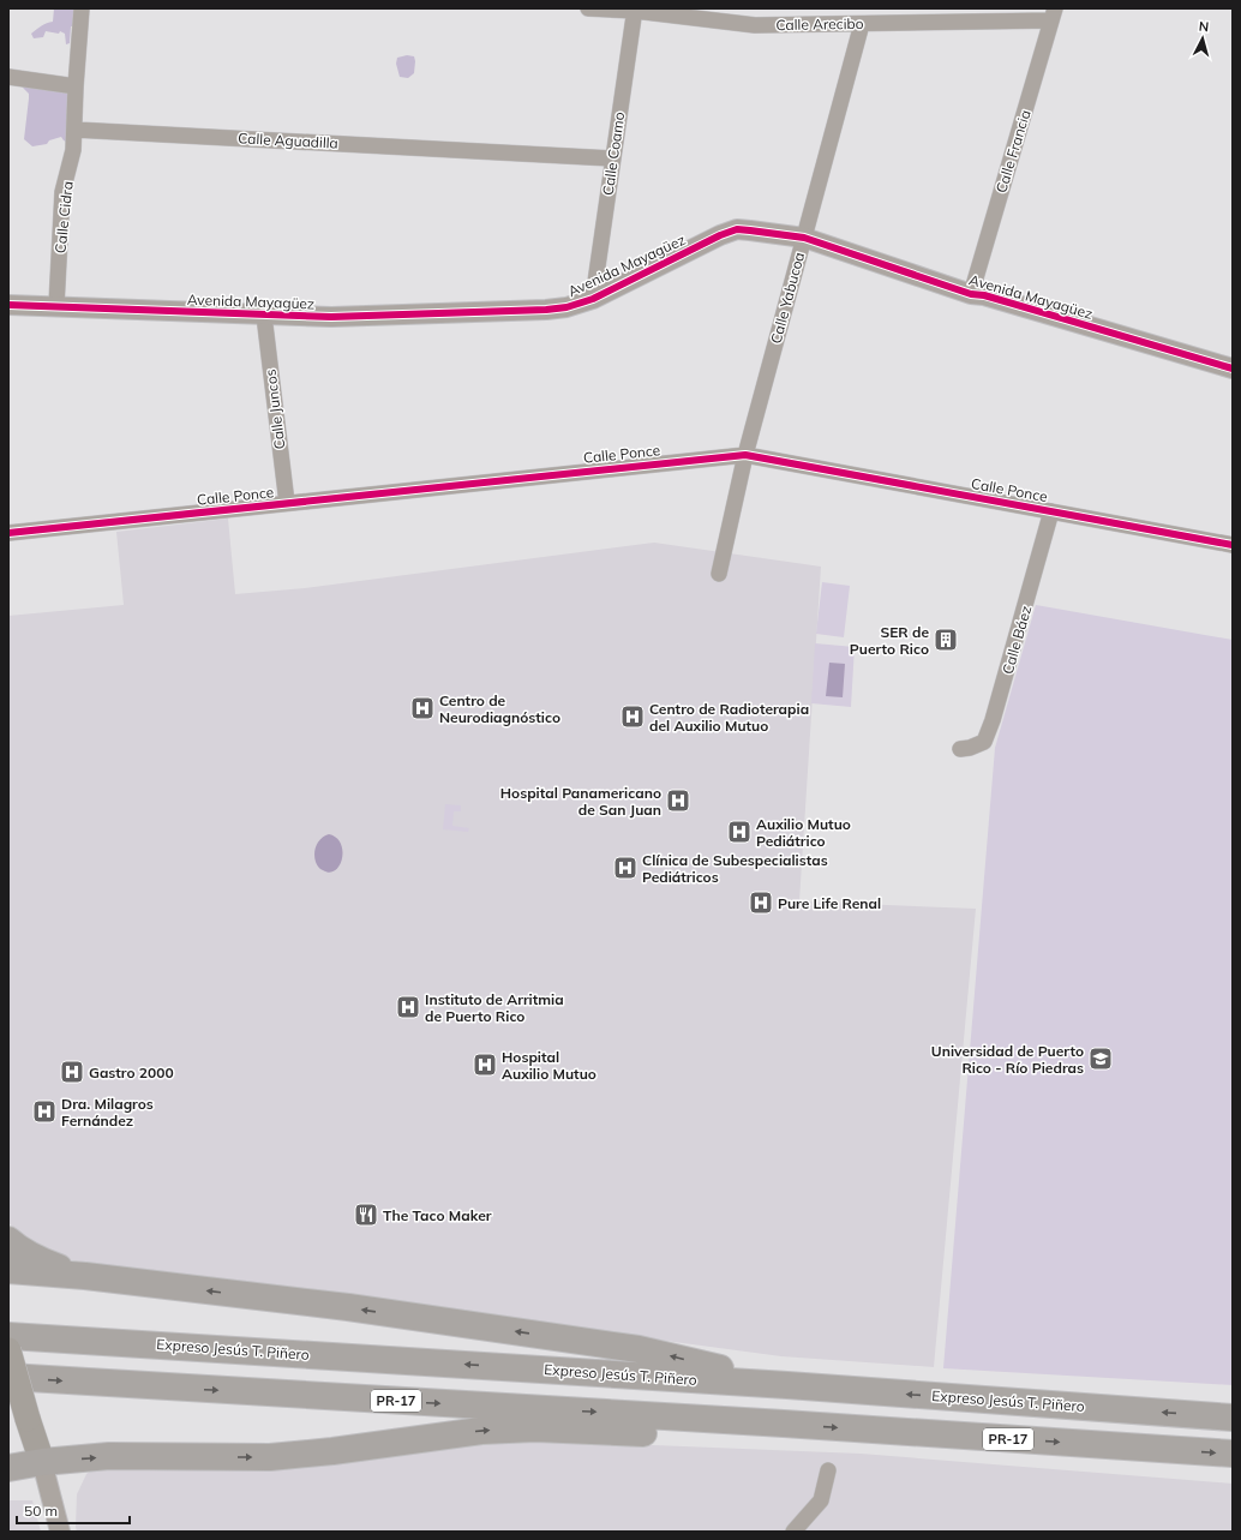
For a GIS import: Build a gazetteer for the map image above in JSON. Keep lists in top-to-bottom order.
{
  "streets": {
    "highway": ["Expreso Jesús T. Piñero", "PR-17"],
    "street": [
      "Calle Arecibo",
      "Calle Aguadilla",
      "Calle Francia",
      "Calle Coamo",
      "Calle Cidra",
      "Avenida Mayagüez",
      "Calle Yabucoa",
      "Calle Juncos",
      "Calle Ponce",
      "Calle Báez"
    ]
  },
  "crossings": [
    ["Calle Arecibo", "Calle Francia"],
    ["Calle Arecibo", "Calle Coamo"],
    ["Calle Arecibo", "Calle Yabucoa"],
    ["Calle Aguadilla", "Calle Coamo"],
    ["Calle Aguadilla", "Calle Cidra"],
    ["Calle Francia", "Avenida Mayagüez"],
    ["Calle Coamo", "Avenida Mayagüez"],
    ["Calle Cidra", "Avenida Mayagüez"],
    ["Avenida Mayagüez", "Calle Yabucoa"],
    ["Avenida Mayagüez", "Calle Juncos"],
    ["Calle Yabucoa", "Calle Ponce"],
    ["Calle Juncos", "Calle Ponce"],
    ["Calle Ponce", "Calle Báez"]
  ],
  "places": {
    "building": ["SER de Puerto Rico"],
    "hospital": [
      "Centro de Neurodiagnóstico",
      "Centro de Radioterapia del Auxilio Mutuo",
      "Hospital Panamericano de San Juan",
      "Auxilio Mutuo Pediátrico",
      "Clínica de Subespecialistas Pediátricos",
      "Pure Life Renal",
      "Instituto de Arritmia de Puerto Rico",
      "Hospital Auxilio Mutuo",
      "Gastro 2000",
      "Dra. Milagros Fernández"
    ],
    "school or university": ["Universidad de Puerto Rico - Río Piedras"],
    "restaurant": ["The Taco Maker"]
  },
  "scale_bar": "50 m",
  "north": "top"
}
